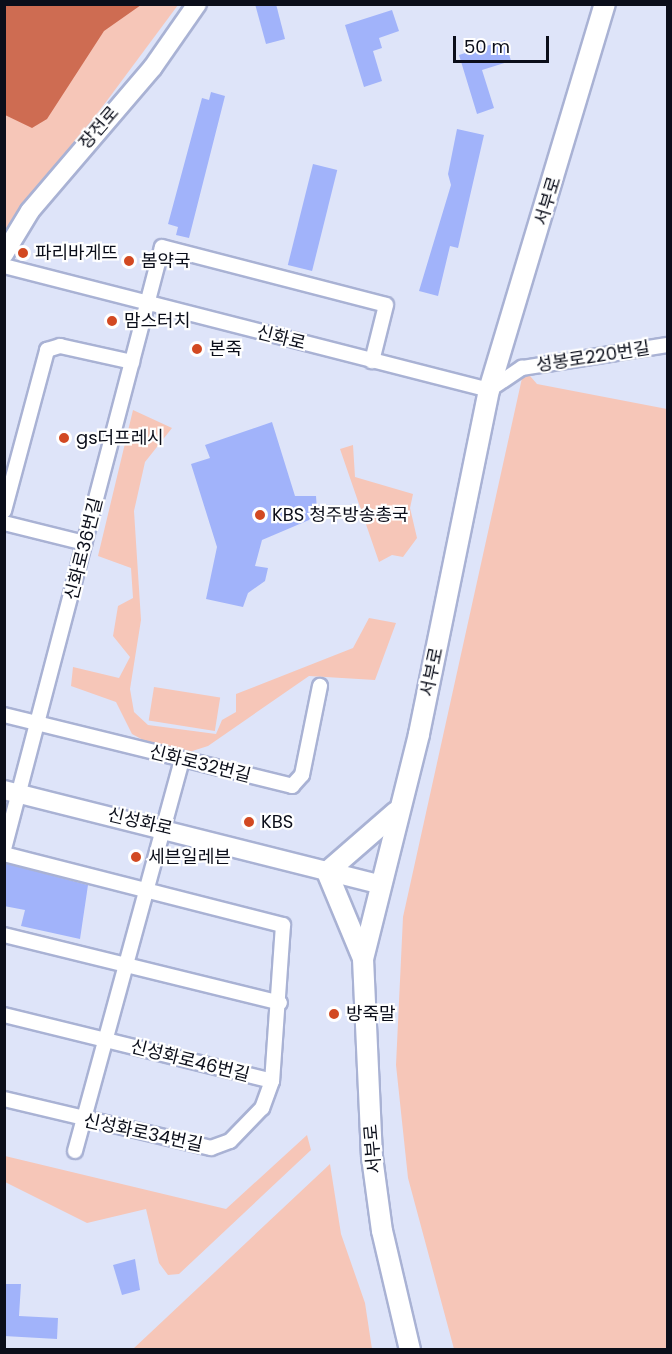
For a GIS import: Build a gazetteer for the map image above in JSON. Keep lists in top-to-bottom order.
{
  "streets": {
    "main road": ["서부로"],
    "street": [
      "장전로",
      "신화로",
      "성봉로220번길",
      "신화로36번길",
      "신화로32번길",
      "신성화로",
      "신성화로46번길",
      "신성화로34번길"
    ]
  },
  "crossings": [
    ["서부로", "신화로"],
    ["서부로", "성봉로220번길"],
    ["서부로", "신성화로"],
    ["신화로", "성봉로220번길"],
    ["신화로", "신화로36번길"],
    ["신화로36번길", "신화로32번길"],
    ["신화로36번길", "신성화로"],
    ["신화로32번길", "신성화로46번길"],
    ["신성화로", "신성화로46번길"],
    ["신성화로46번길", "신성화로34번길"]
  ],
  "places": [
    "파리바게뜨",
    "봄약국",
    "맘스터치",
    "본죽",
    "gs더프레시",
    "KBS 청주방송총국",
    "KBS",
    "세븐일레븐",
    "방죽말"
  ],
  "scale_bar": "50 m"
}
